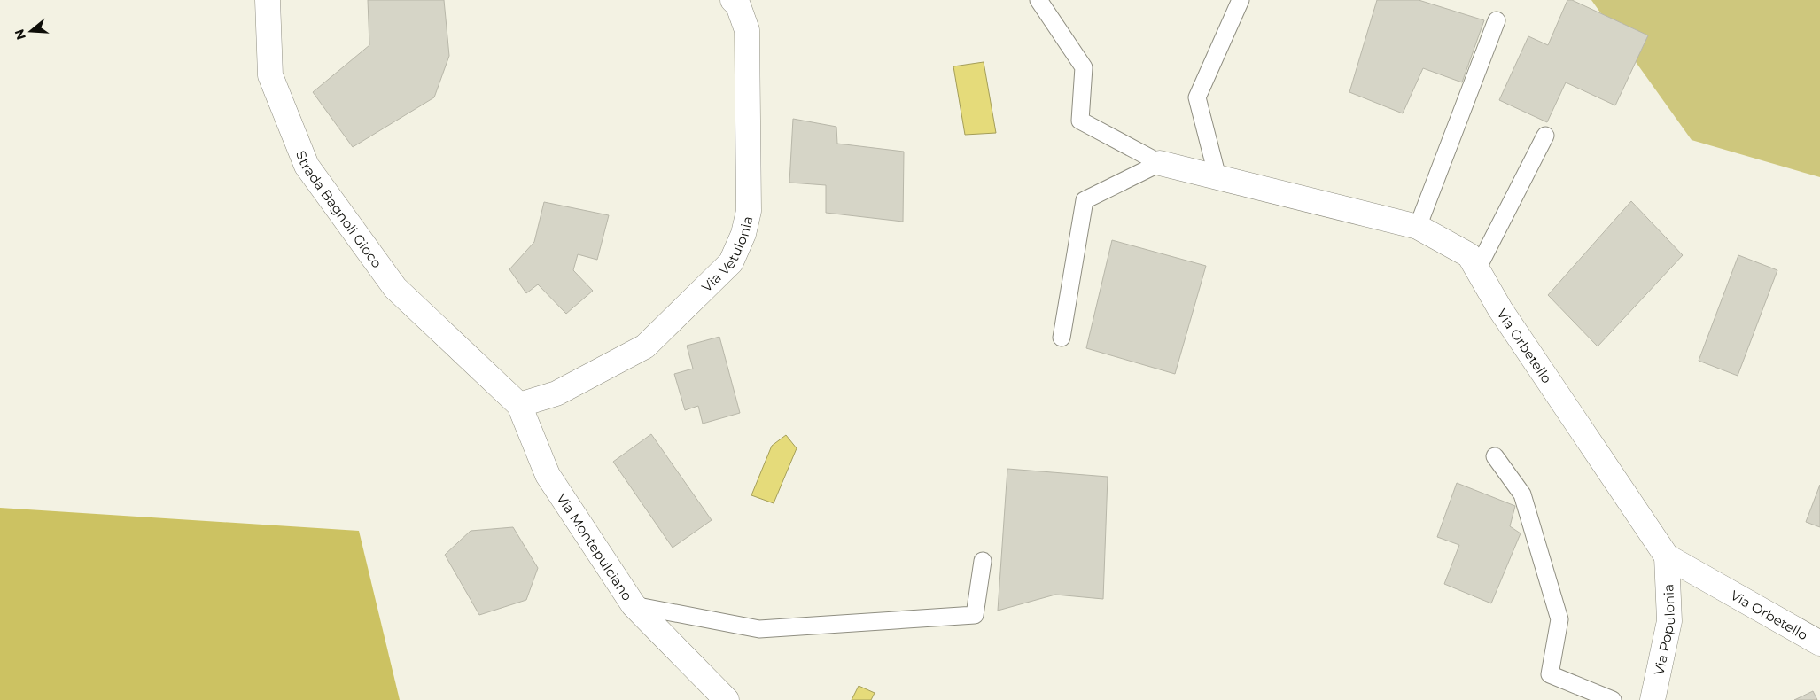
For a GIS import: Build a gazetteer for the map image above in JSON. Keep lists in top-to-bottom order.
{
  "streets": {
    "street": [
      "Strada Bagnoli Gioco",
      "Via Vetulonia",
      "Via Orbetello",
      "Via Montepulciano",
      "Via Populonia"
    ]
  },
  "crossings": [
    ["Strada Bagnoli Gioco", "Via Montepulciano"],
    ["Via Vetulonia", "Via Montepulciano"],
    ["Via Orbetello", "Via Populonia"]
  ],
  "north": "left"
}
